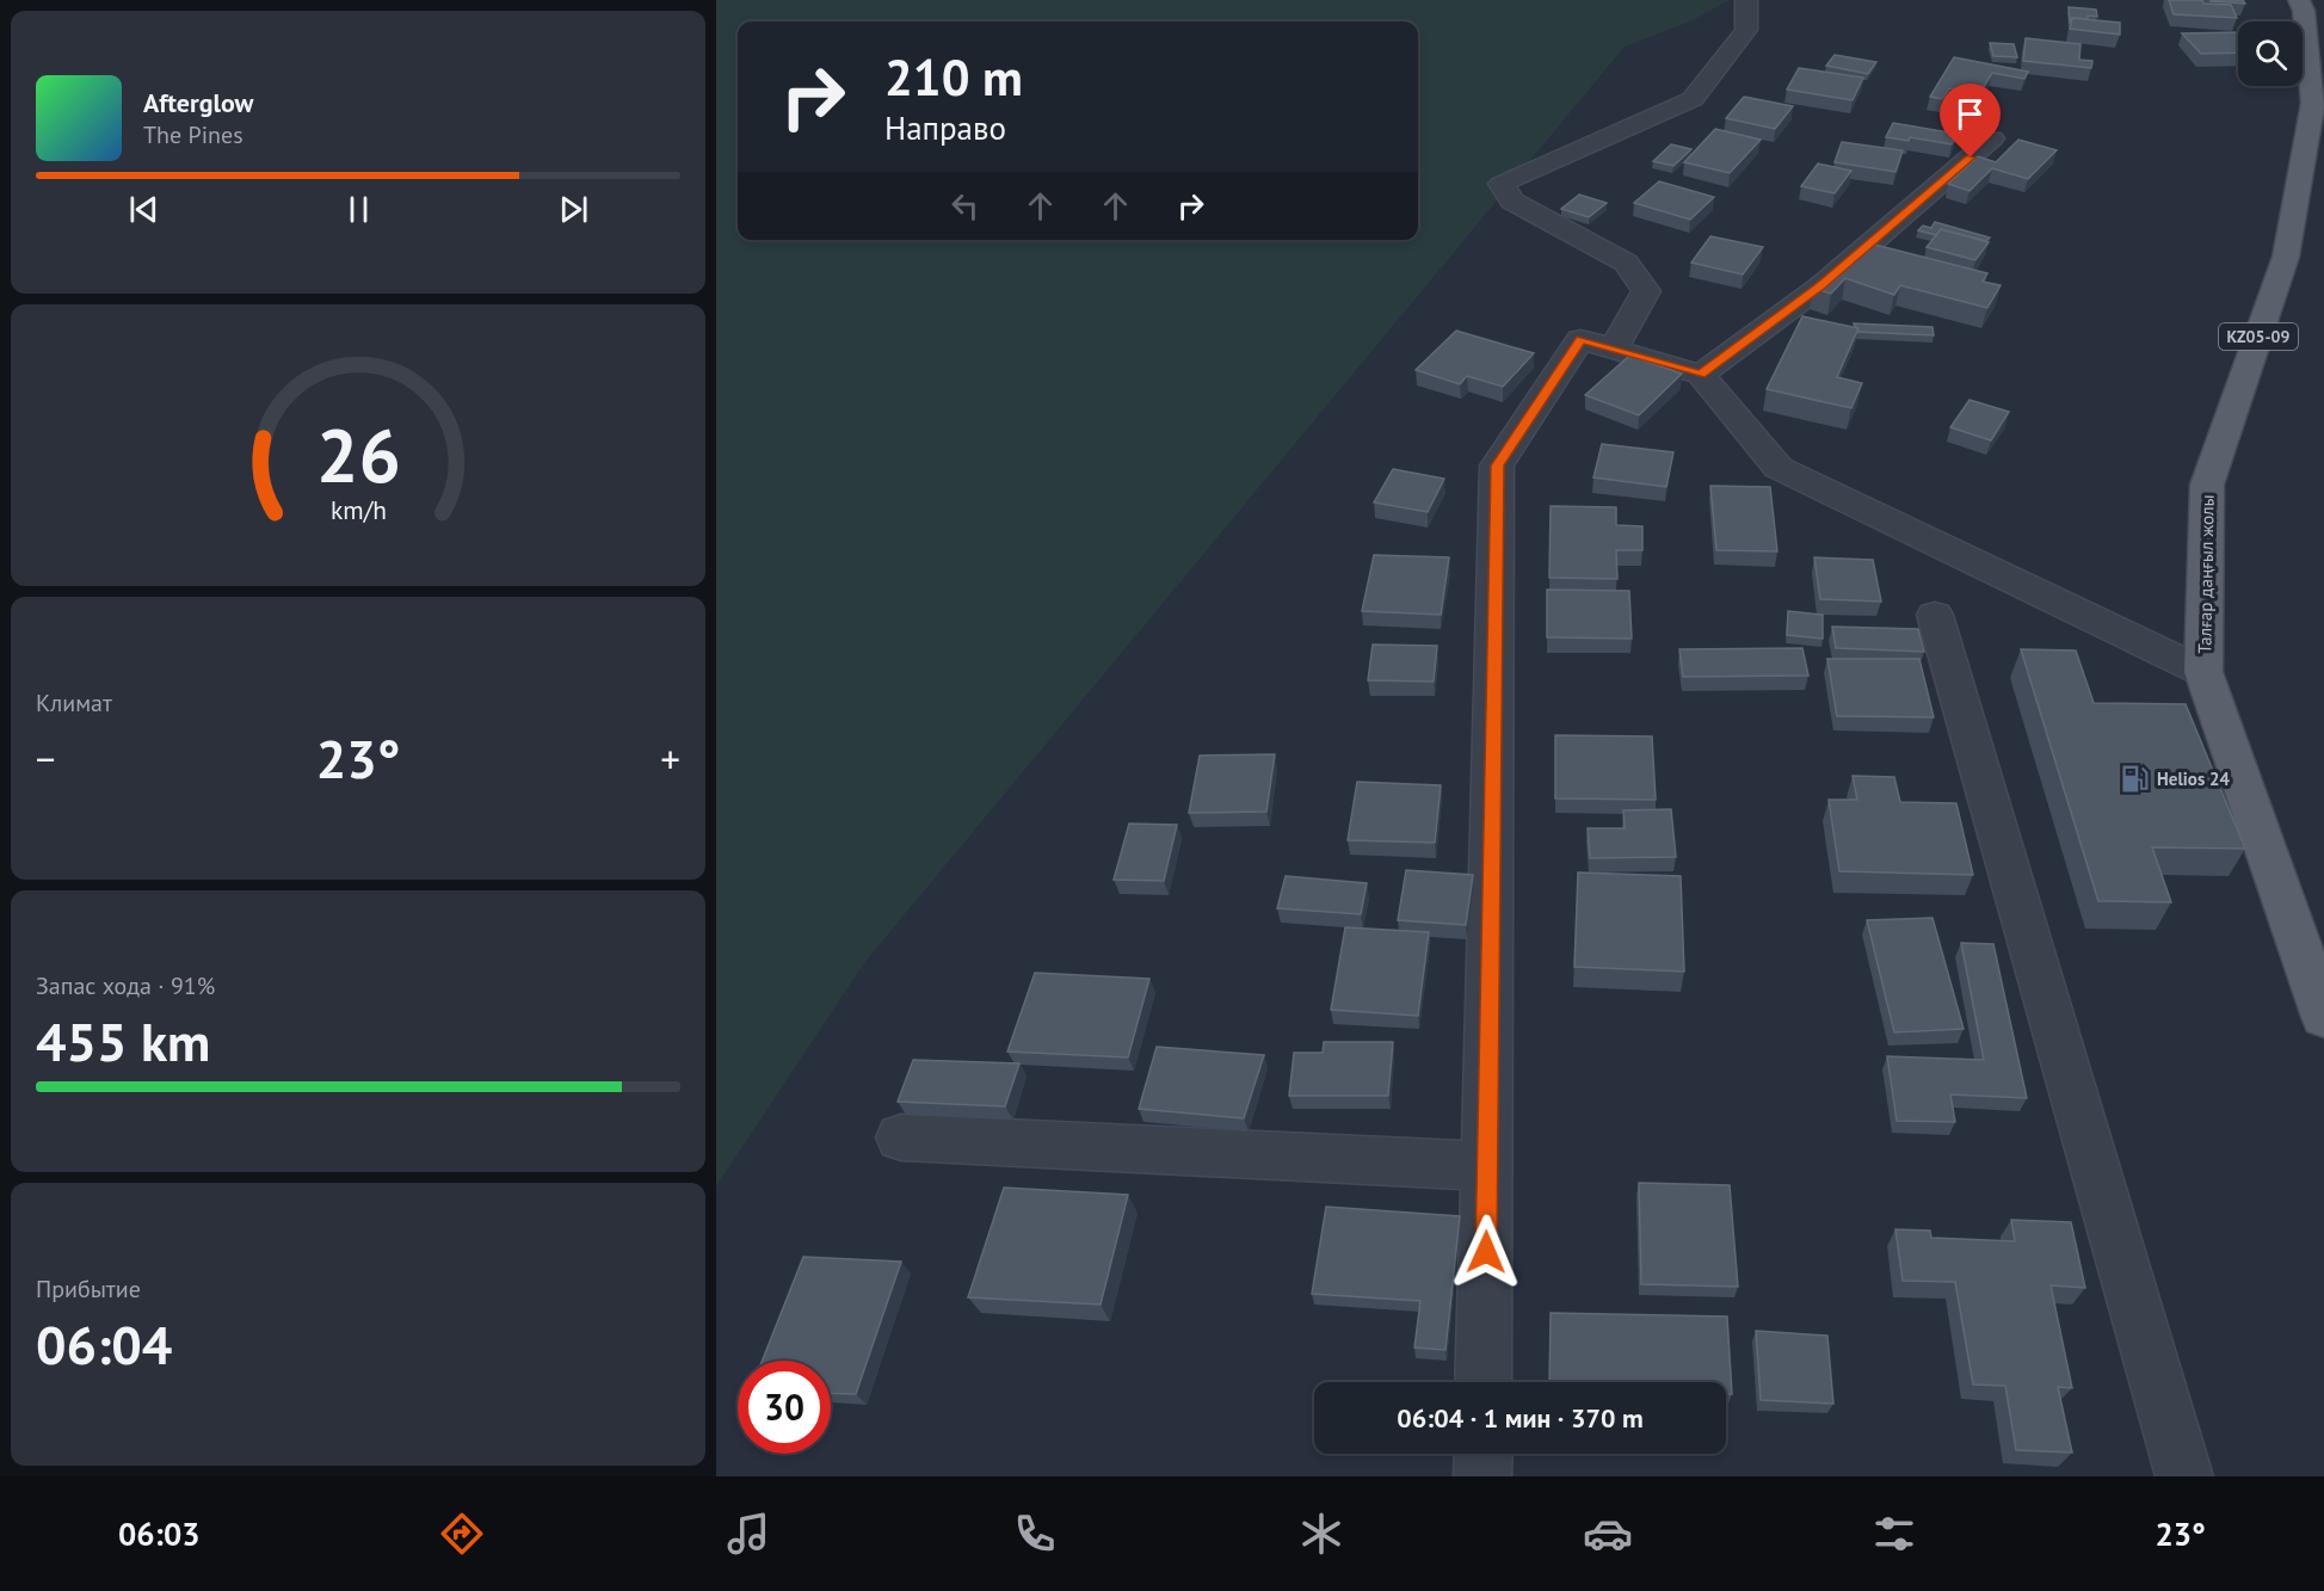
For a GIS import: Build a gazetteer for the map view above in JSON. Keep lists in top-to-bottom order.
{
  "streets": {
    "main road": ["KZ05-09", "Талғар даңғыл жолы"]
  },
  "places": {
    "fuel station": ["Helios 24"]
  },
  "page": {
    "turn": ["210 m", "Направо"],
    "song": ["Afterglow", "The Pines"],
    "tile": [
      "Климат",
      ["Запас хода · 91%", "455 km"],
      ["Прибытие", "06:04"]
    ],
    "heat": ["−", "23°", "+"],
    "limit": "30",
    "trip": "06:04 · 1 мин · 370 m",
    "tabs": ["06:03", "23°"],
    "gauge": ["26", "km/h"]
  }
}
